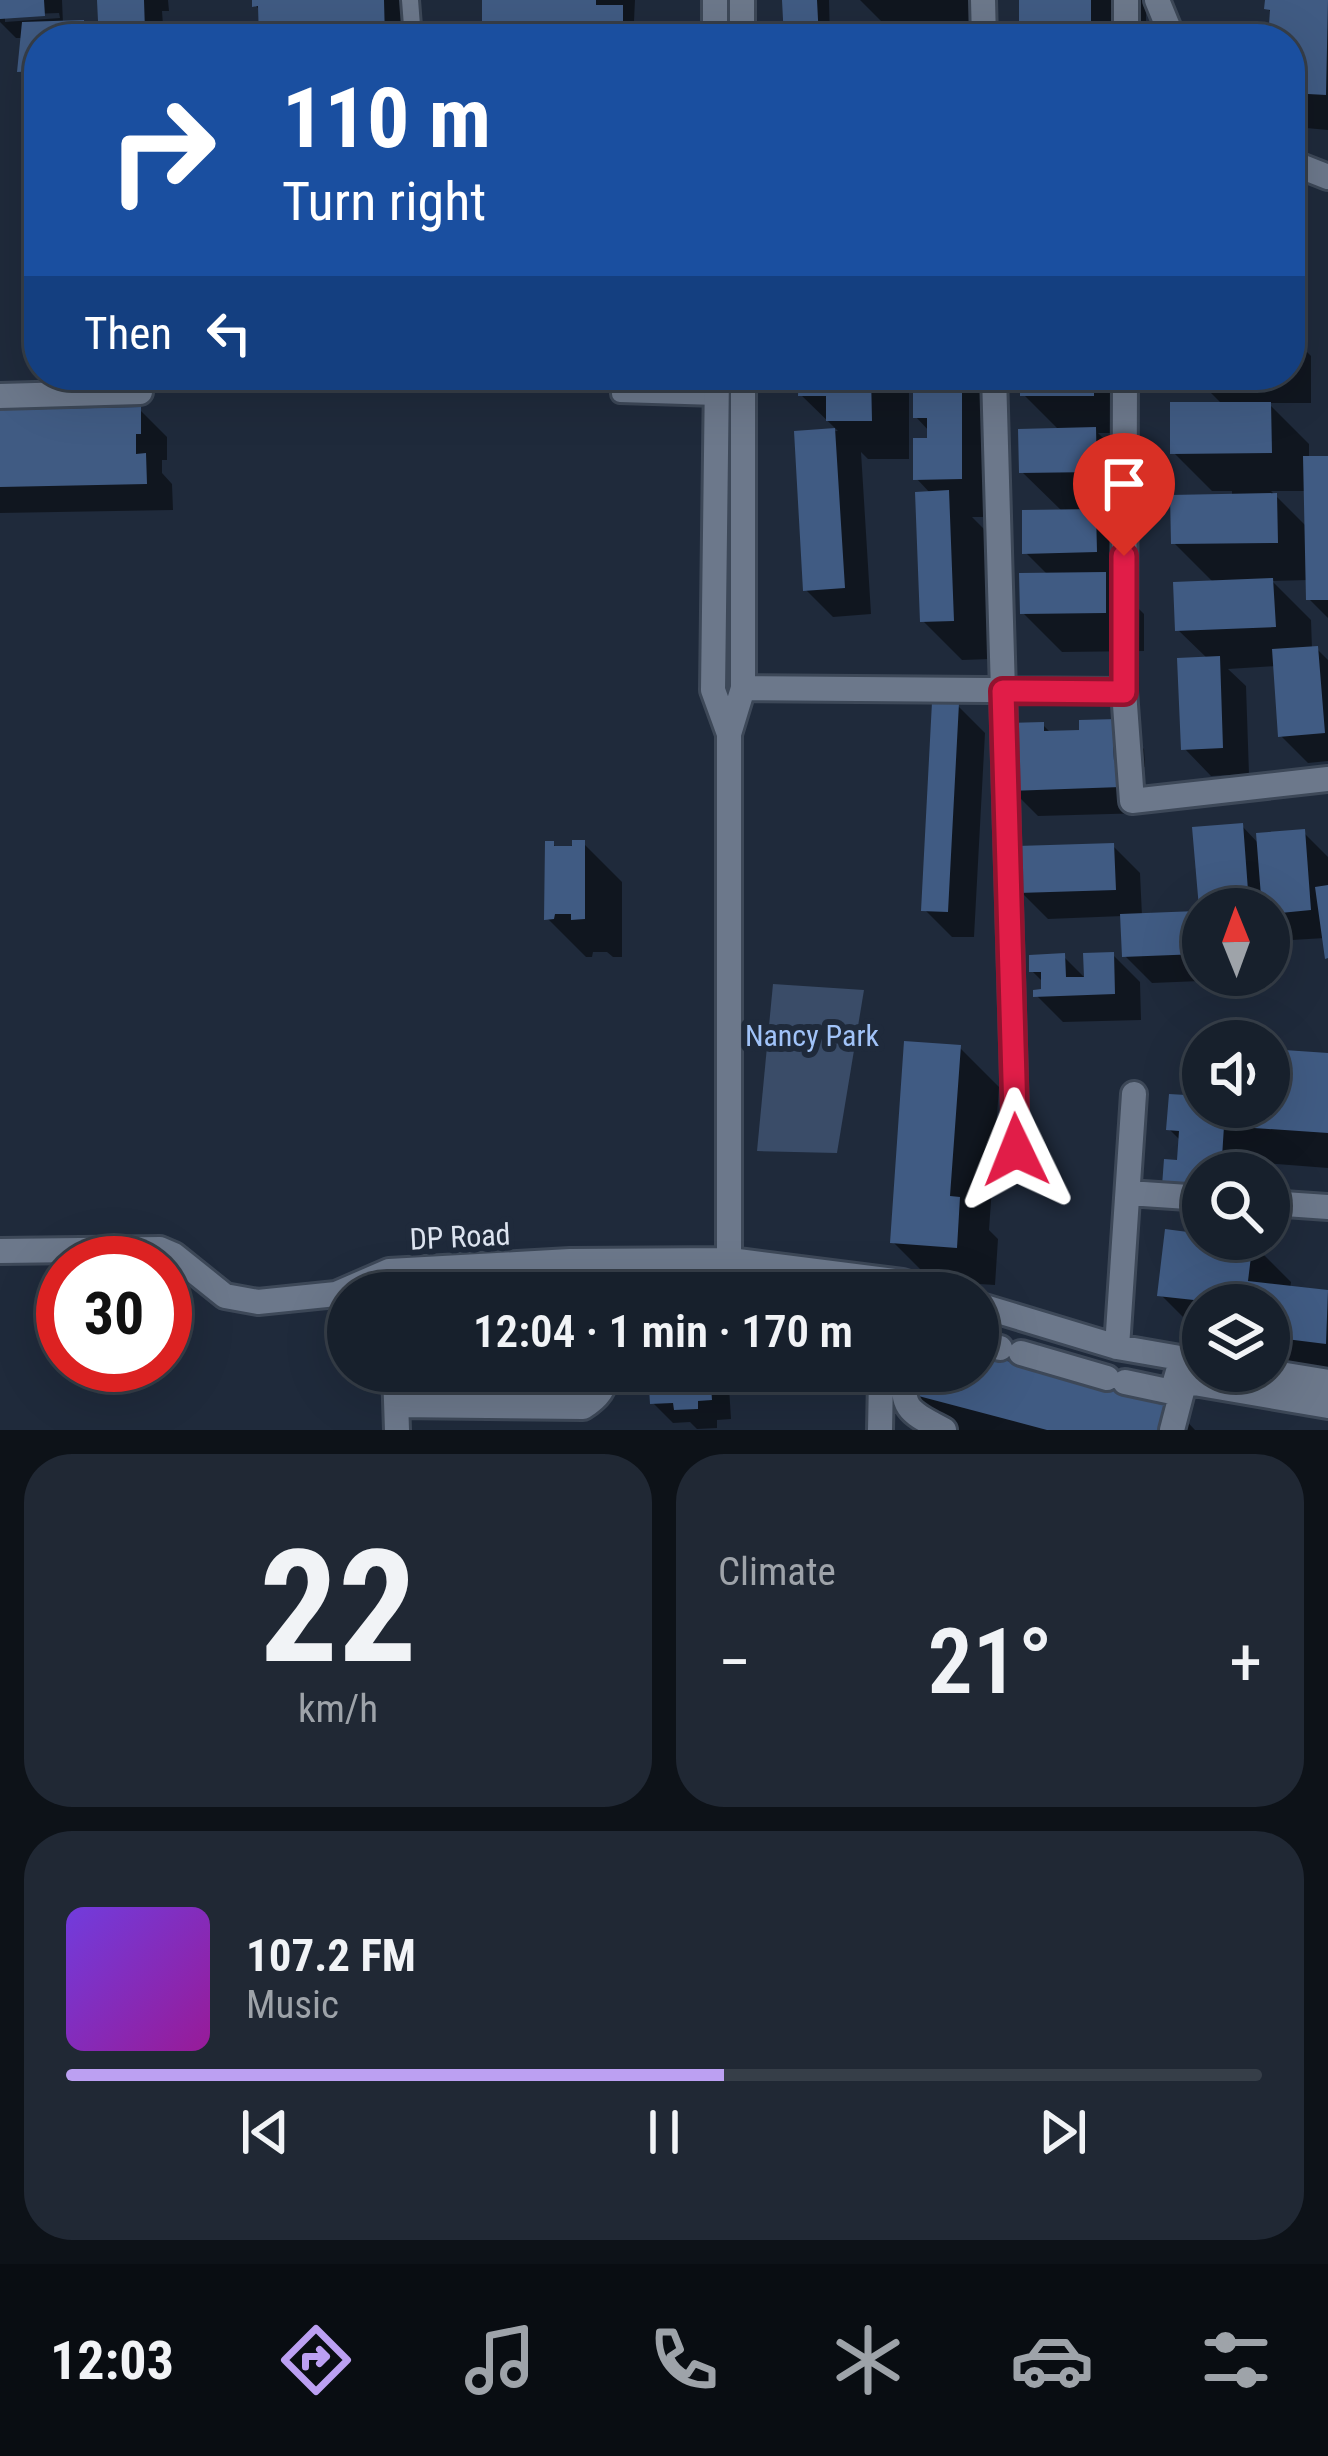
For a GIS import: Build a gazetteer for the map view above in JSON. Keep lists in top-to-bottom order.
{
  "streets": {
    "street": ["DP Road"]
  },
  "parks": ["Nancy Park"],
  "north": "top",
  "page": {
    "turn": ["110 m", "Turn right"],
    "then": "Then",
    "limit": "30",
    "trip": "12:04 · 1 min · 170 m",
    "tile": [
      ["22", "km/h"],
      "Climate"
    ],
    "heat": ["−", "21°", "+"],
    "song": ["107.2 FM", "Music"],
    "tabs": "12:03"
  }
}
